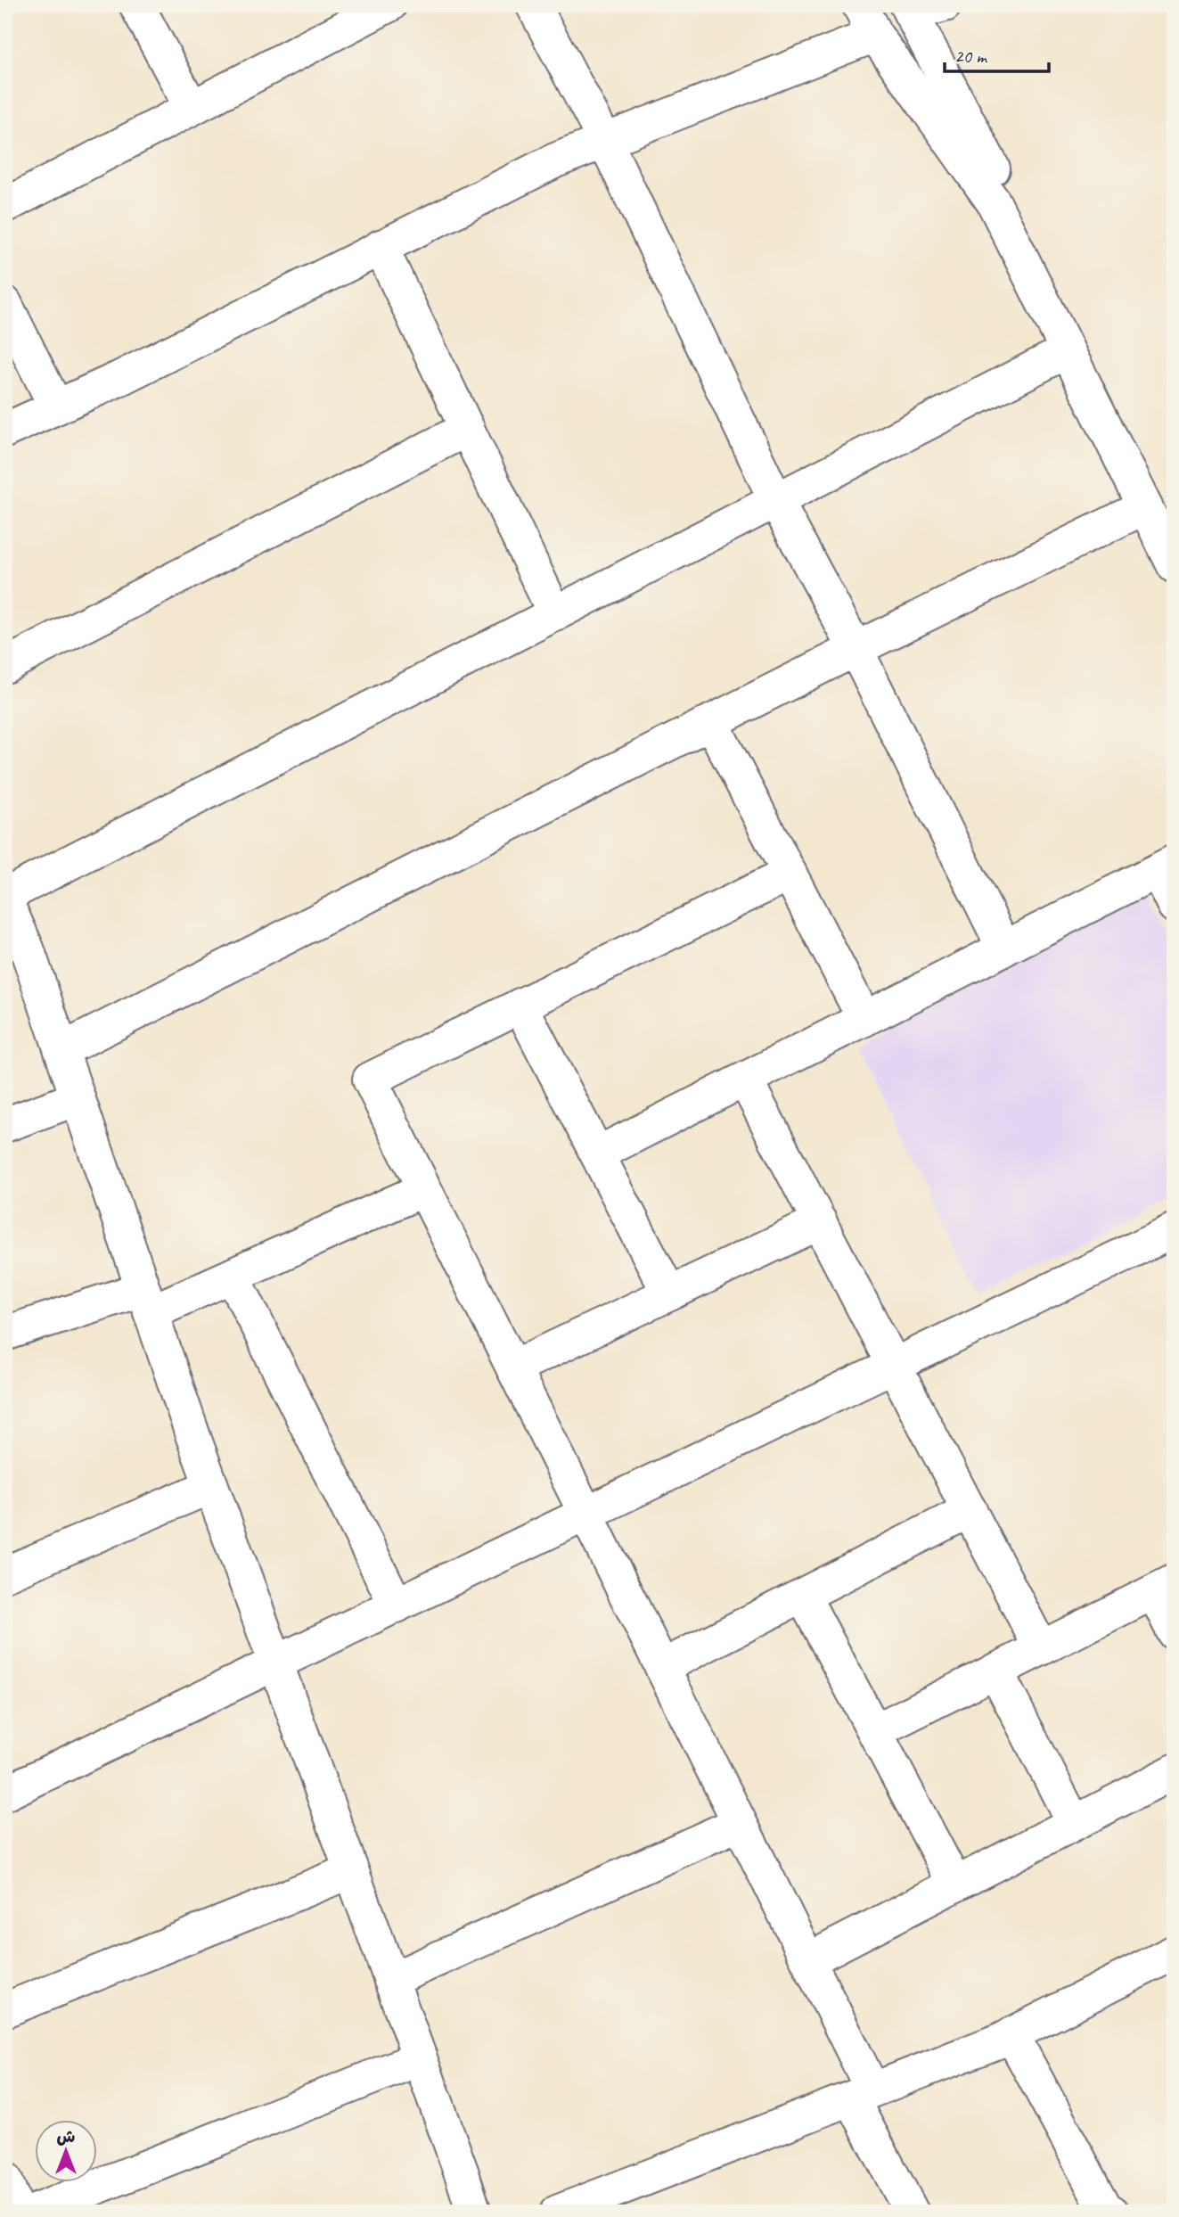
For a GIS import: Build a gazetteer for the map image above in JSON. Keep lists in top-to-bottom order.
{
  "scale_bar": "20 m",
  "north": "top"
}
